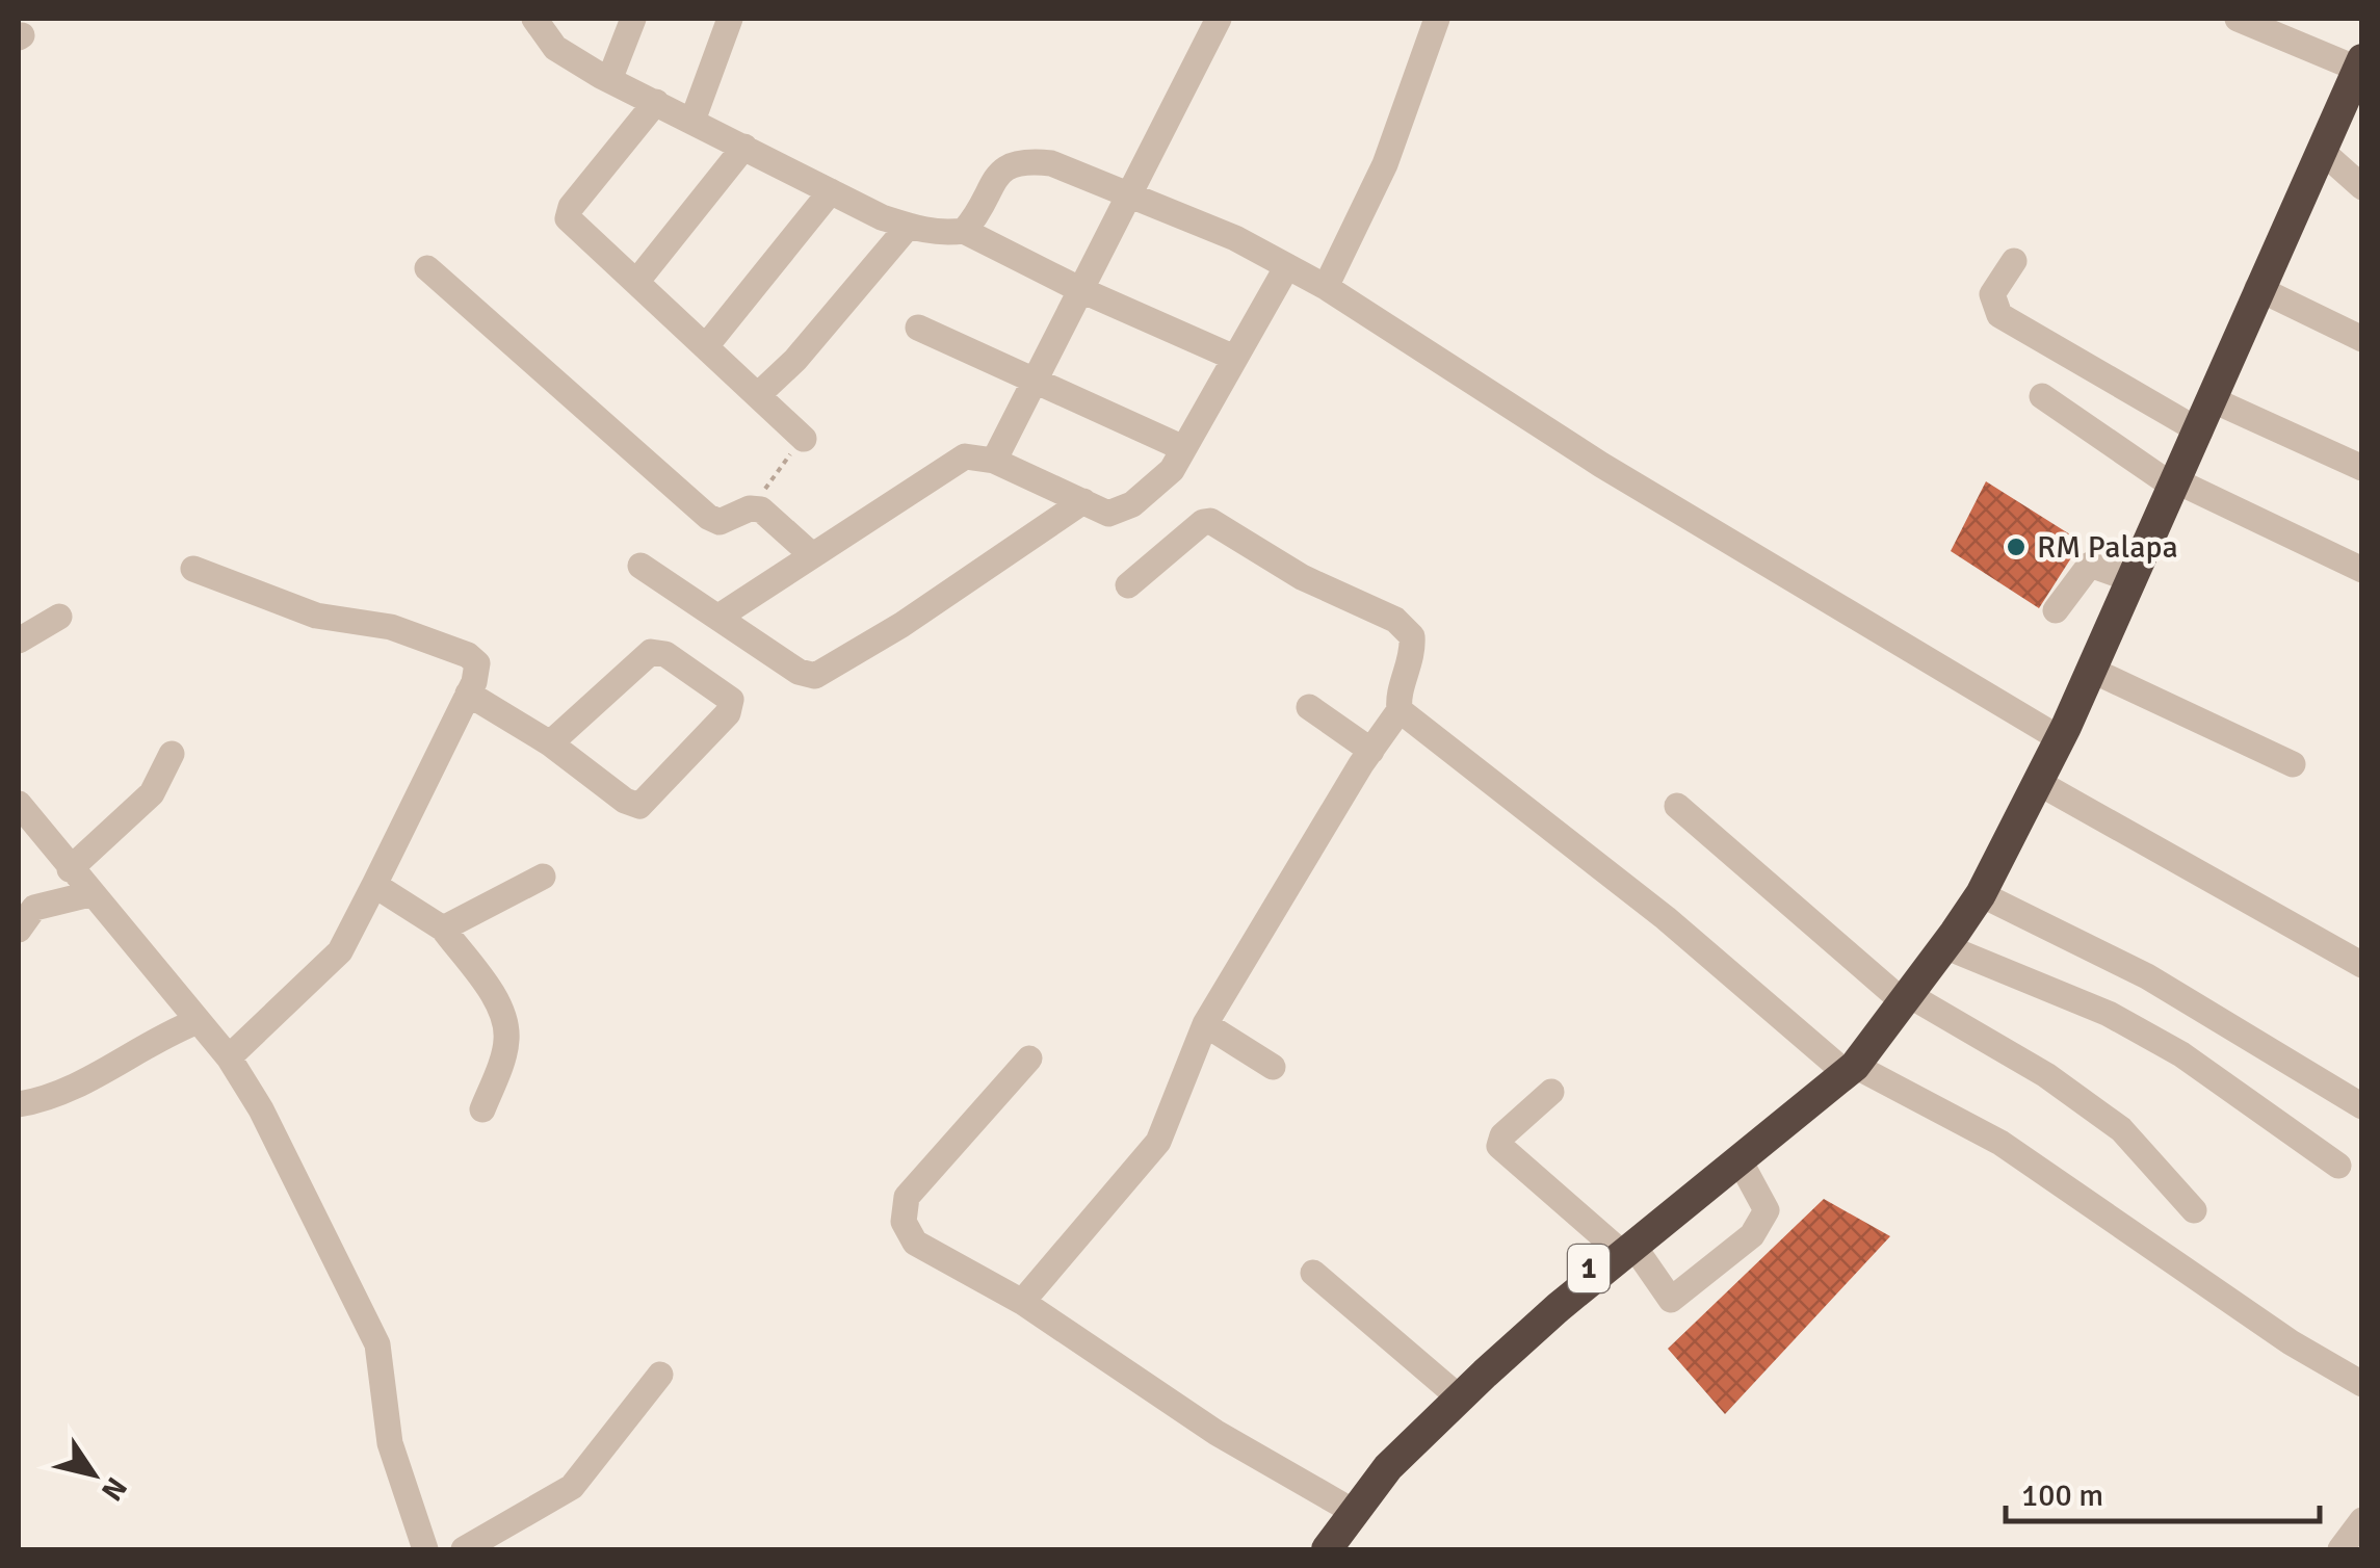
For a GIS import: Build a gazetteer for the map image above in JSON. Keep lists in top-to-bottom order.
{
  "streets": {
    "highway": ["1"]
  },
  "places": ["RM Palapa"],
  "scale_bar": "100 m",
  "north": "bottom right"
}
